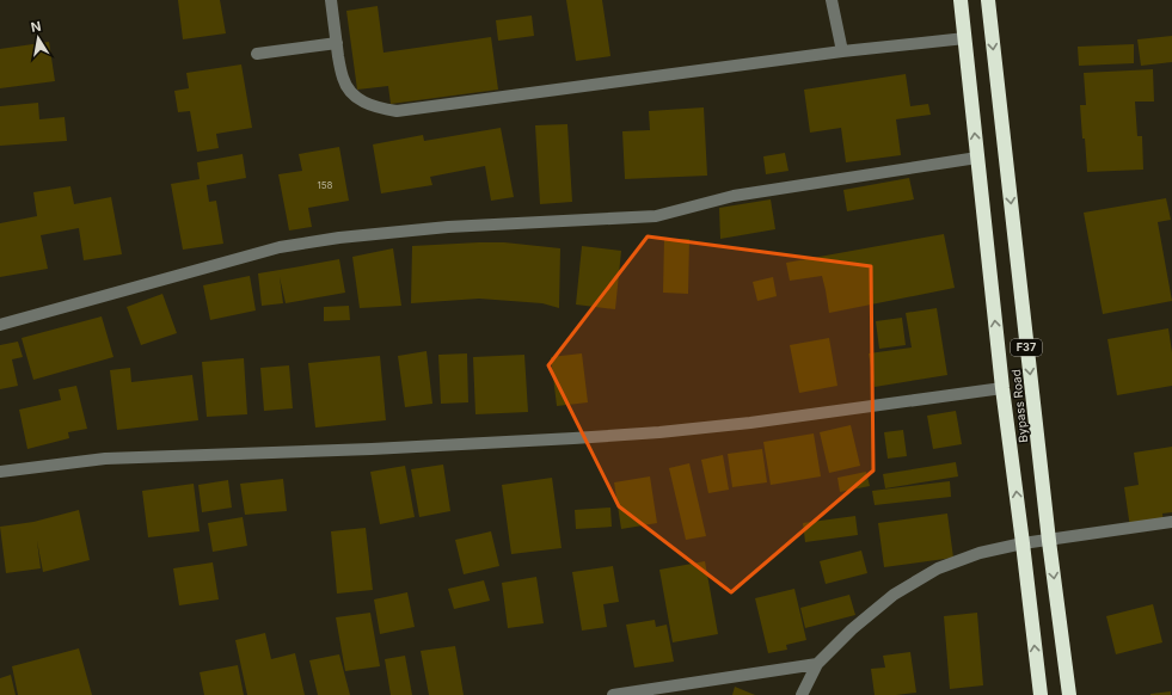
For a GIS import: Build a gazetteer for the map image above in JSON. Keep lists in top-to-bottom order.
{
  "streets": {
    "highway": ["F37", "Bypass Road"]
  },
  "house_numbers": ["158"],
  "north": "top"
}
